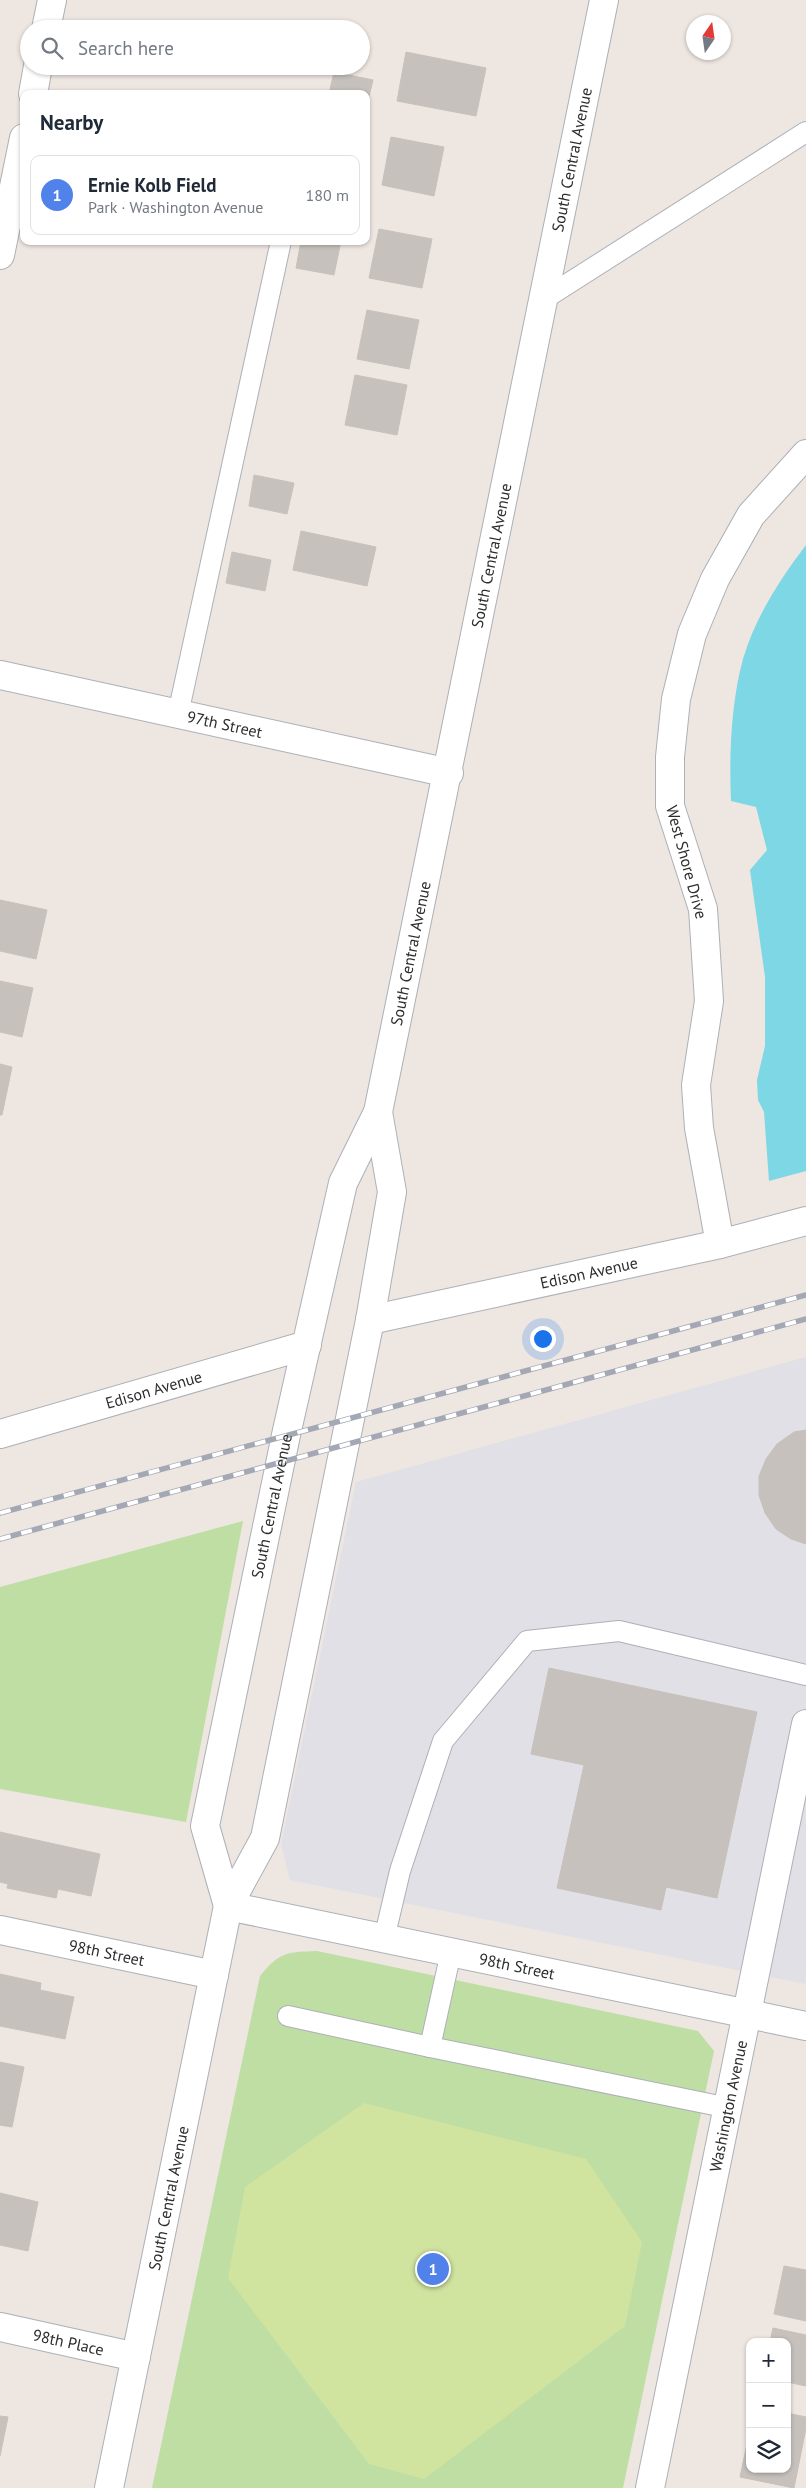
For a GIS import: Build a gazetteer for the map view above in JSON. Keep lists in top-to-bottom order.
{
  "streets": {
    "street": [
      "South Central Avenue",
      "97th Street",
      "West Shore Drive",
      "Edison Avenue",
      "98th Street",
      "Washington Avenue",
      "98th Place"
    ]
  },
  "crossings": [
    ["South Central Avenue", "97th Street"],
    ["South Central Avenue", "Edison Avenue"],
    ["South Central Avenue", "98th Street"],
    ["South Central Avenue", "98th Place"],
    ["West Shore Drive", "Edison Avenue"],
    ["98th Street", "Washington Avenue"]
  ],
  "north": "top",
  "page": {
    "search": "Search here",
    "heading": "Nearby",
    "list": [
      {
        "mark": "1",
        "name": "Ernie Kolb Field",
        "note": "Park · Washington Avenue",
        "value": "180 m"
      }
    ],
    "pins": "1",
    "map_buttons": ["+", "−"]
  }
}
